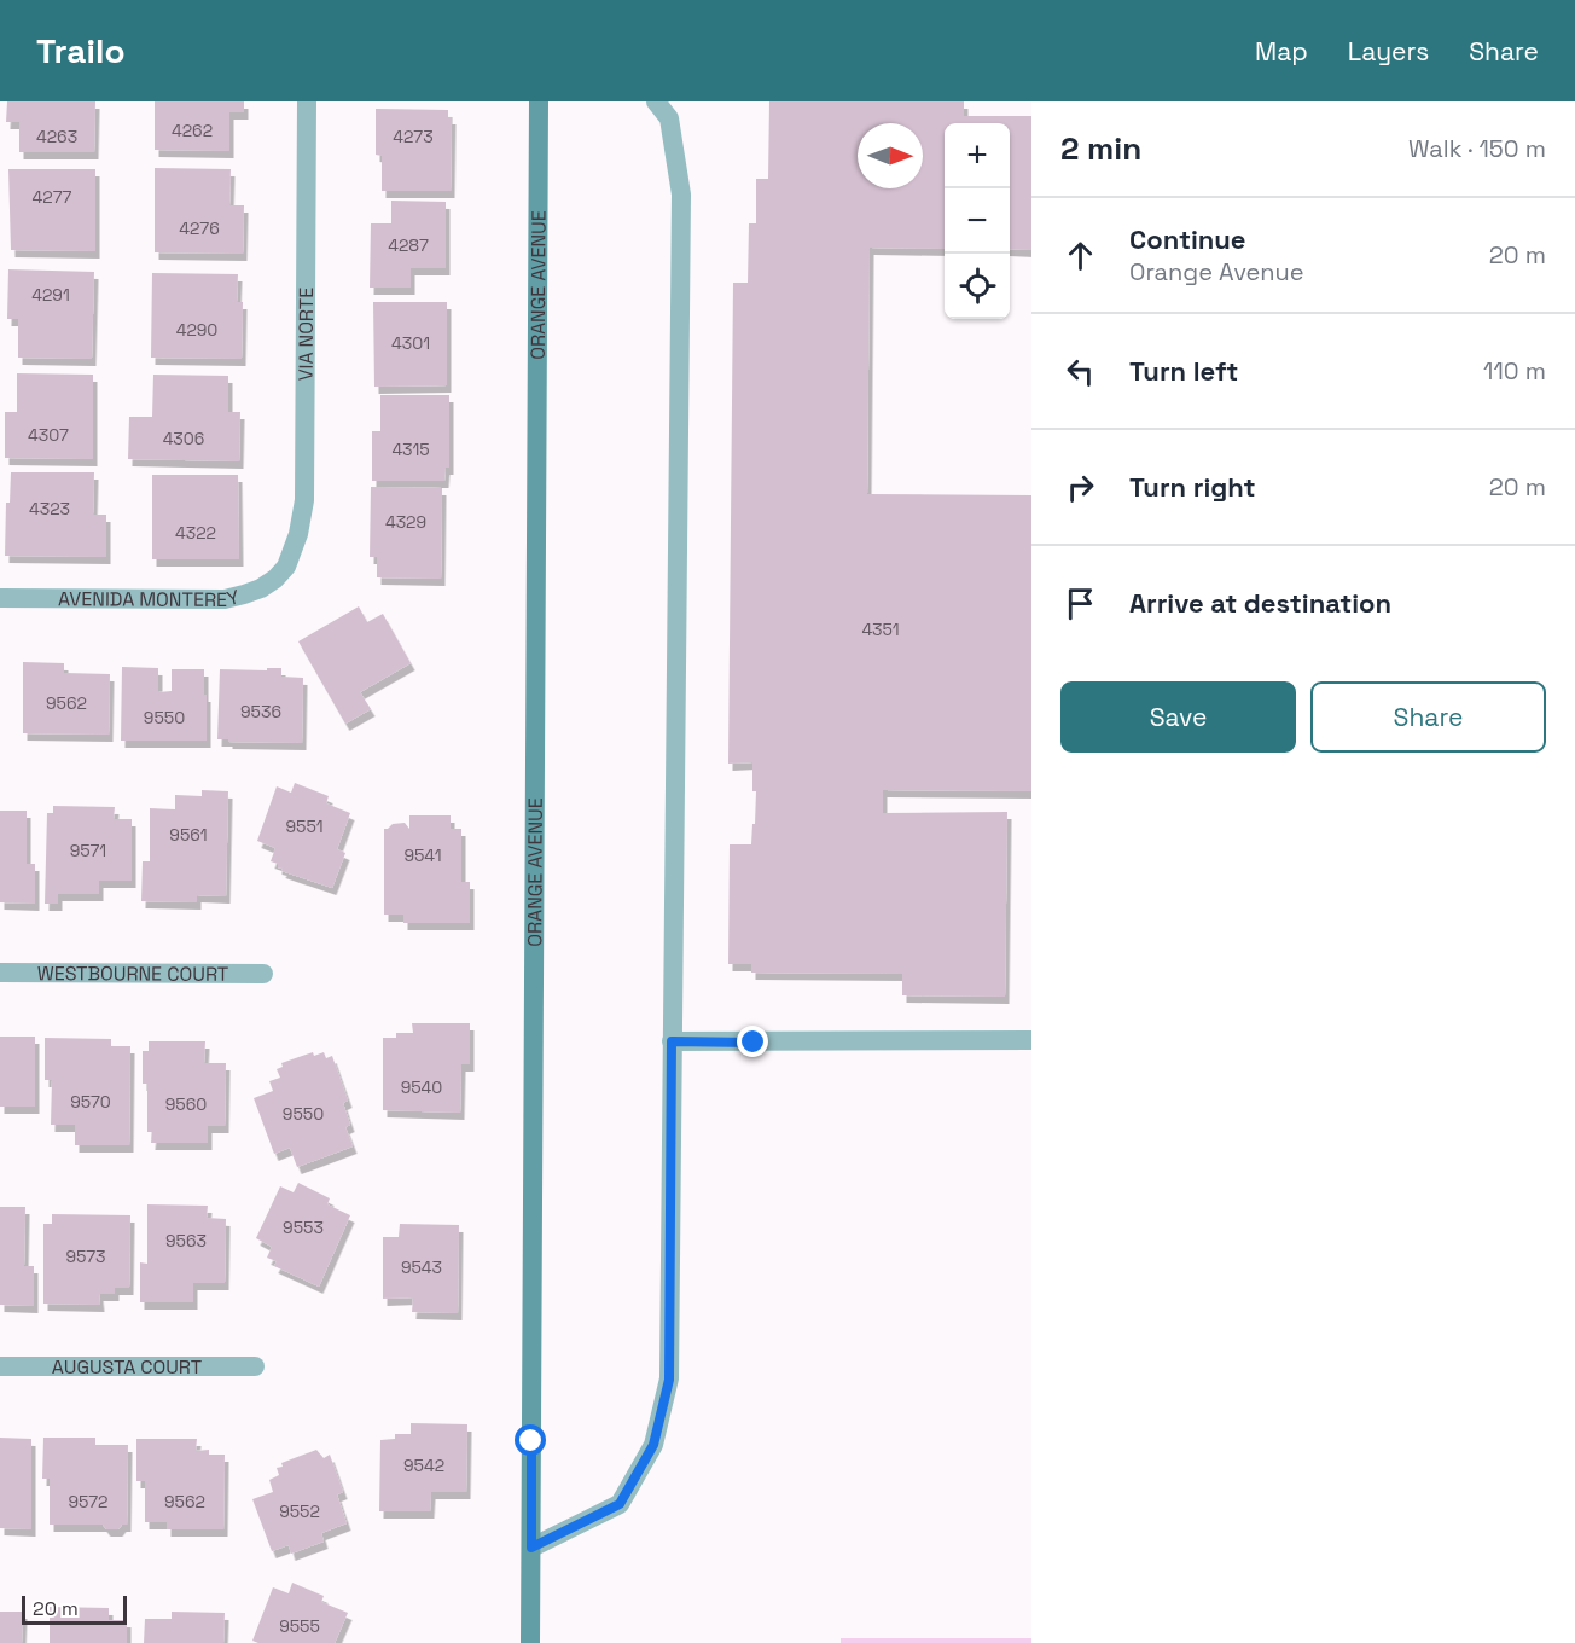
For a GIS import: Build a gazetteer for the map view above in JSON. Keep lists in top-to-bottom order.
{
  "streets": {
    "main road": ["ORANGE AVENUE"],
    "street": [
      "VIA NORTE",
      "AVENIDA MONTEREY",
      "WESTBOURNE COURT",
      "AUGUSTA COURT"
    ]
  },
  "crossings": [
    ["VIA NORTE", "AVENIDA MONTEREY"]
  ],
  "house_numbers": [
    "4262",
    "4263",
    "4273",
    "4277",
    "4276",
    "4287",
    "4291",
    "4290",
    "4301",
    "4307",
    "4306",
    "4315",
    "4323",
    "4329",
    "4322",
    "4351",
    "9562",
    "9536",
    "9550",
    "9551",
    "9561",
    "9571",
    "9541",
    "9540",
    "9570",
    "9560",
    "9550",
    "9553",
    "9563",
    "9573",
    "9543",
    "9542",
    "9572",
    "9562",
    "9552",
    "9555"
  ],
  "scale_bar": "20 m",
  "north": "right",
  "page": {
    "header": "Trailo",
    "nav": ["Map", "Layers", "Share"],
    "heading": ["2 min", "Walk · 150 m"],
    "map_buttons": ["+", "−"],
    "list": [
      ["Continue", "Orange Avenue", "20 m"],
      ["Turn left", "110 m"],
      ["Turn right", "20 m"],
      "Arrive at destination"
    ],
    "buttons": ["Save", "Share"],
    "scale": "20 m"
  }
}
